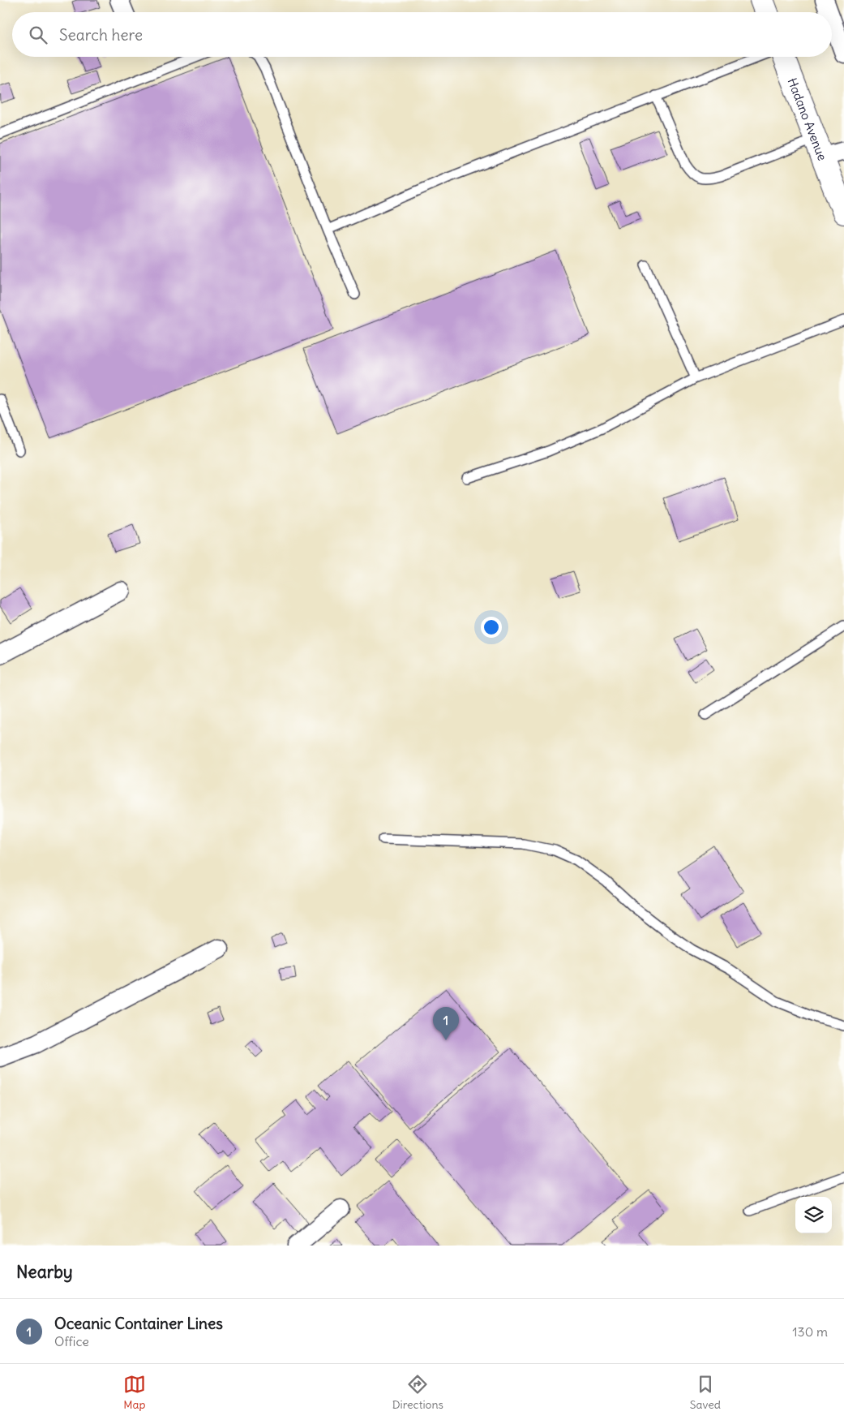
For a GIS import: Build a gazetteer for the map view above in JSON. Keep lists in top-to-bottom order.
{
  "streets": {
    "main road": ["Hadano Avenue"]
  },
  "page": {
    "search": "Search here",
    "pins": "1",
    "heading": "Nearby",
    "list": [
      {
        "mark": "1",
        "name": "Oceanic Container Lines",
        "note": "Office",
        "value": "130 m"
      }
    ],
    "nav": ["Map", "Directions", "Saved"]
  }
}
